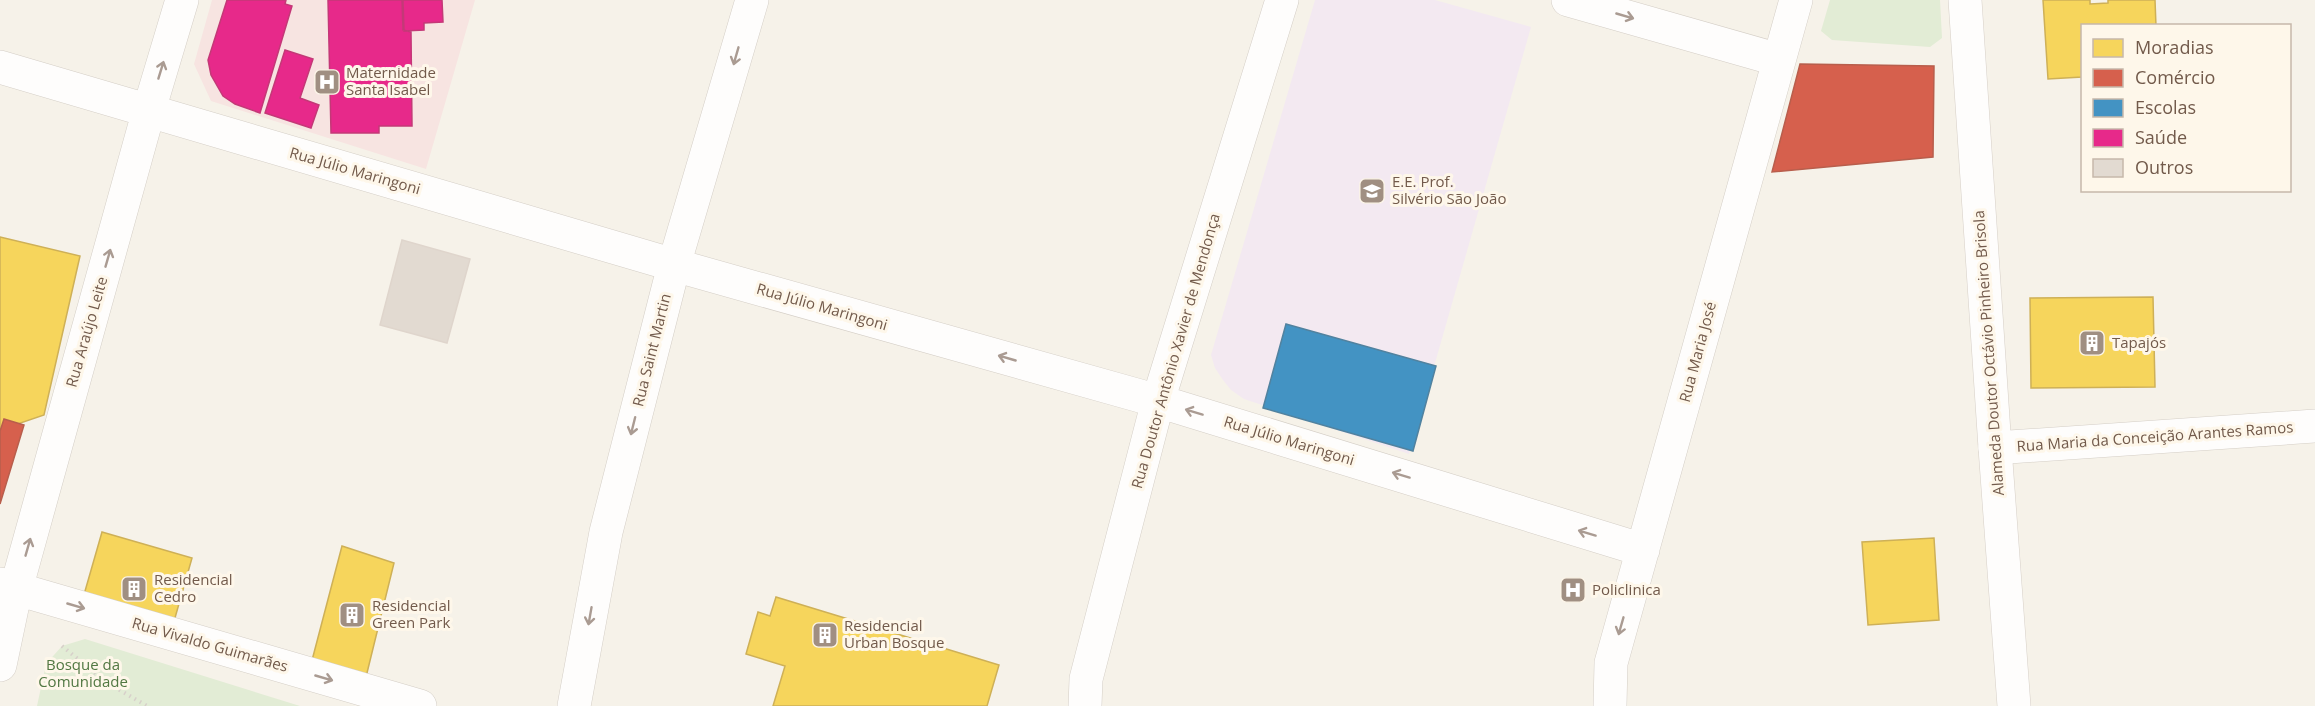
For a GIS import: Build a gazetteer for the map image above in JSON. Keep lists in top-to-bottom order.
{
  "streets": {
    "street": [
      "Rua Júlio Maringoni",
      "Rua Araújo Leite",
      "Rua Saint Martin",
      "Rua Doutor Antônio Xavier de Mendonça",
      "Rua Maria José",
      "Alameda Doutor Octávio Pinheiro Brisola",
      "Rua Maria da Conceição Arantes Ramos",
      "Rua Vivaldo Guimarães"
    ]
  },
  "crossings": [
    ["Rua Júlio Maringoni", "Rua Araújo Leite"],
    ["Rua Júlio Maringoni", "Rua Saint Martin"],
    ["Rua Júlio Maringoni", "Rua Doutor Antônio Xavier de Mendonça"],
    ["Rua Júlio Maringoni", "Rua Maria José"],
    ["Rua Araújo Leite", "Rua Vivaldo Guimarães"],
    ["Alameda Doutor Octávio Pinheiro Brisola", "Rua Maria da Conceição Arantes Ramos"]
  ],
  "one_way": [
    "Rua Júlio Maringoni",
    "Rua Araújo Leite",
    "Rua Saint Martin",
    "Rua Vivaldo Guimarães"
  ],
  "parks": ["Bosque da Comunidade"],
  "places": {
    "hospital": ["Maternidade Santa Isabel", "Policlinica"],
    "school or university": ["E.E. Prof. Silvério São João"],
    "building": [
      "Tapajós",
      "Residencial Cedro",
      "Residencial Green Park",
      "Residencial Urban Bosque"
    ]
  },
  "legend": [
    "Moradias",
    "Comércio",
    "Escolas",
    "Saúde",
    "Outros"
  ]
}
